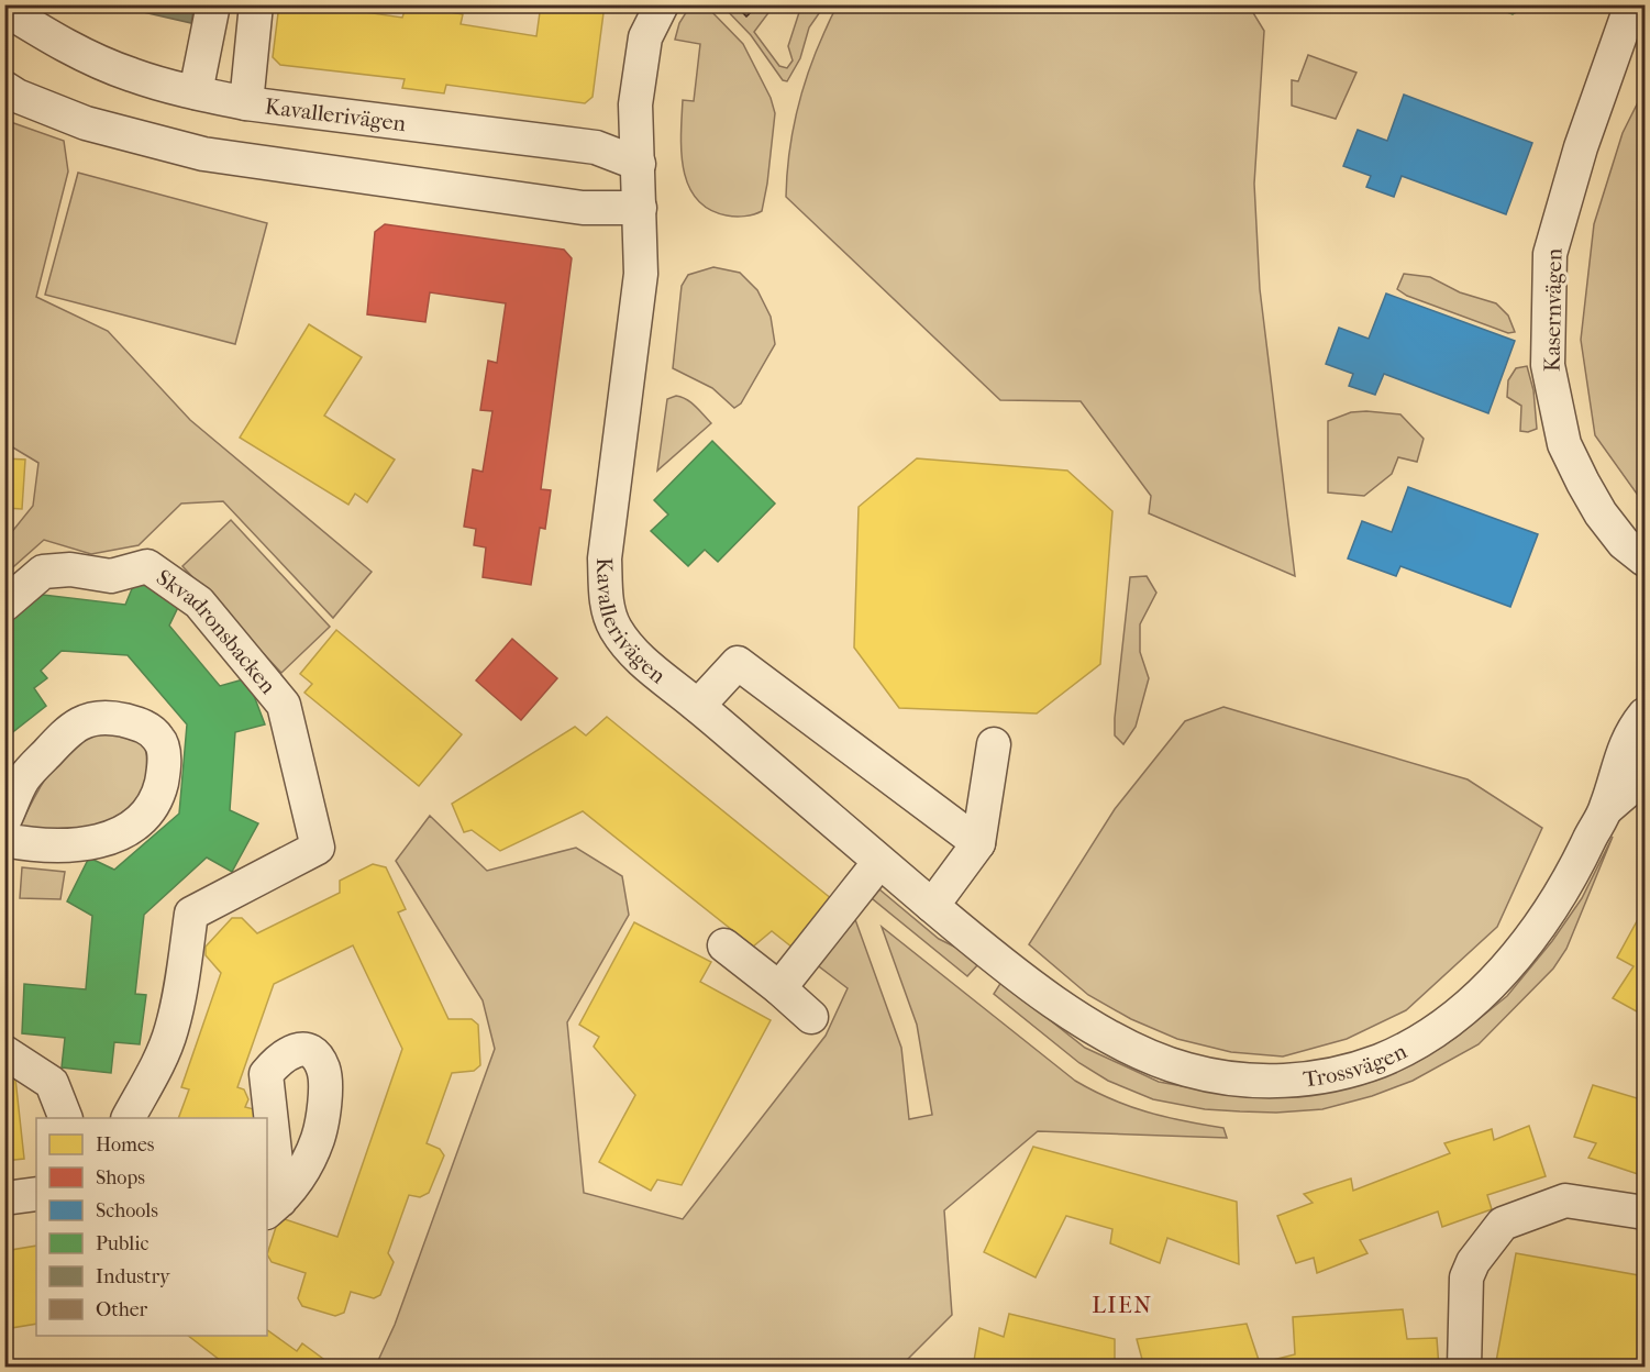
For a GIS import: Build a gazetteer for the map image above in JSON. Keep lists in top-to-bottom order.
{
  "streets": {
    "street": [
      "Kavallerivägen",
      "Kasernvägen",
      "Skvadronsbacken",
      "Trossvägen"
    ]
  },
  "crossings": [
    ["Kavallerivägen", "Trossvägen"]
  ],
  "districts": ["LIEN"],
  "legend": [
    "Homes",
    "Shops",
    "Schools",
    "Public",
    "Industry",
    "Other"
  ]
}
